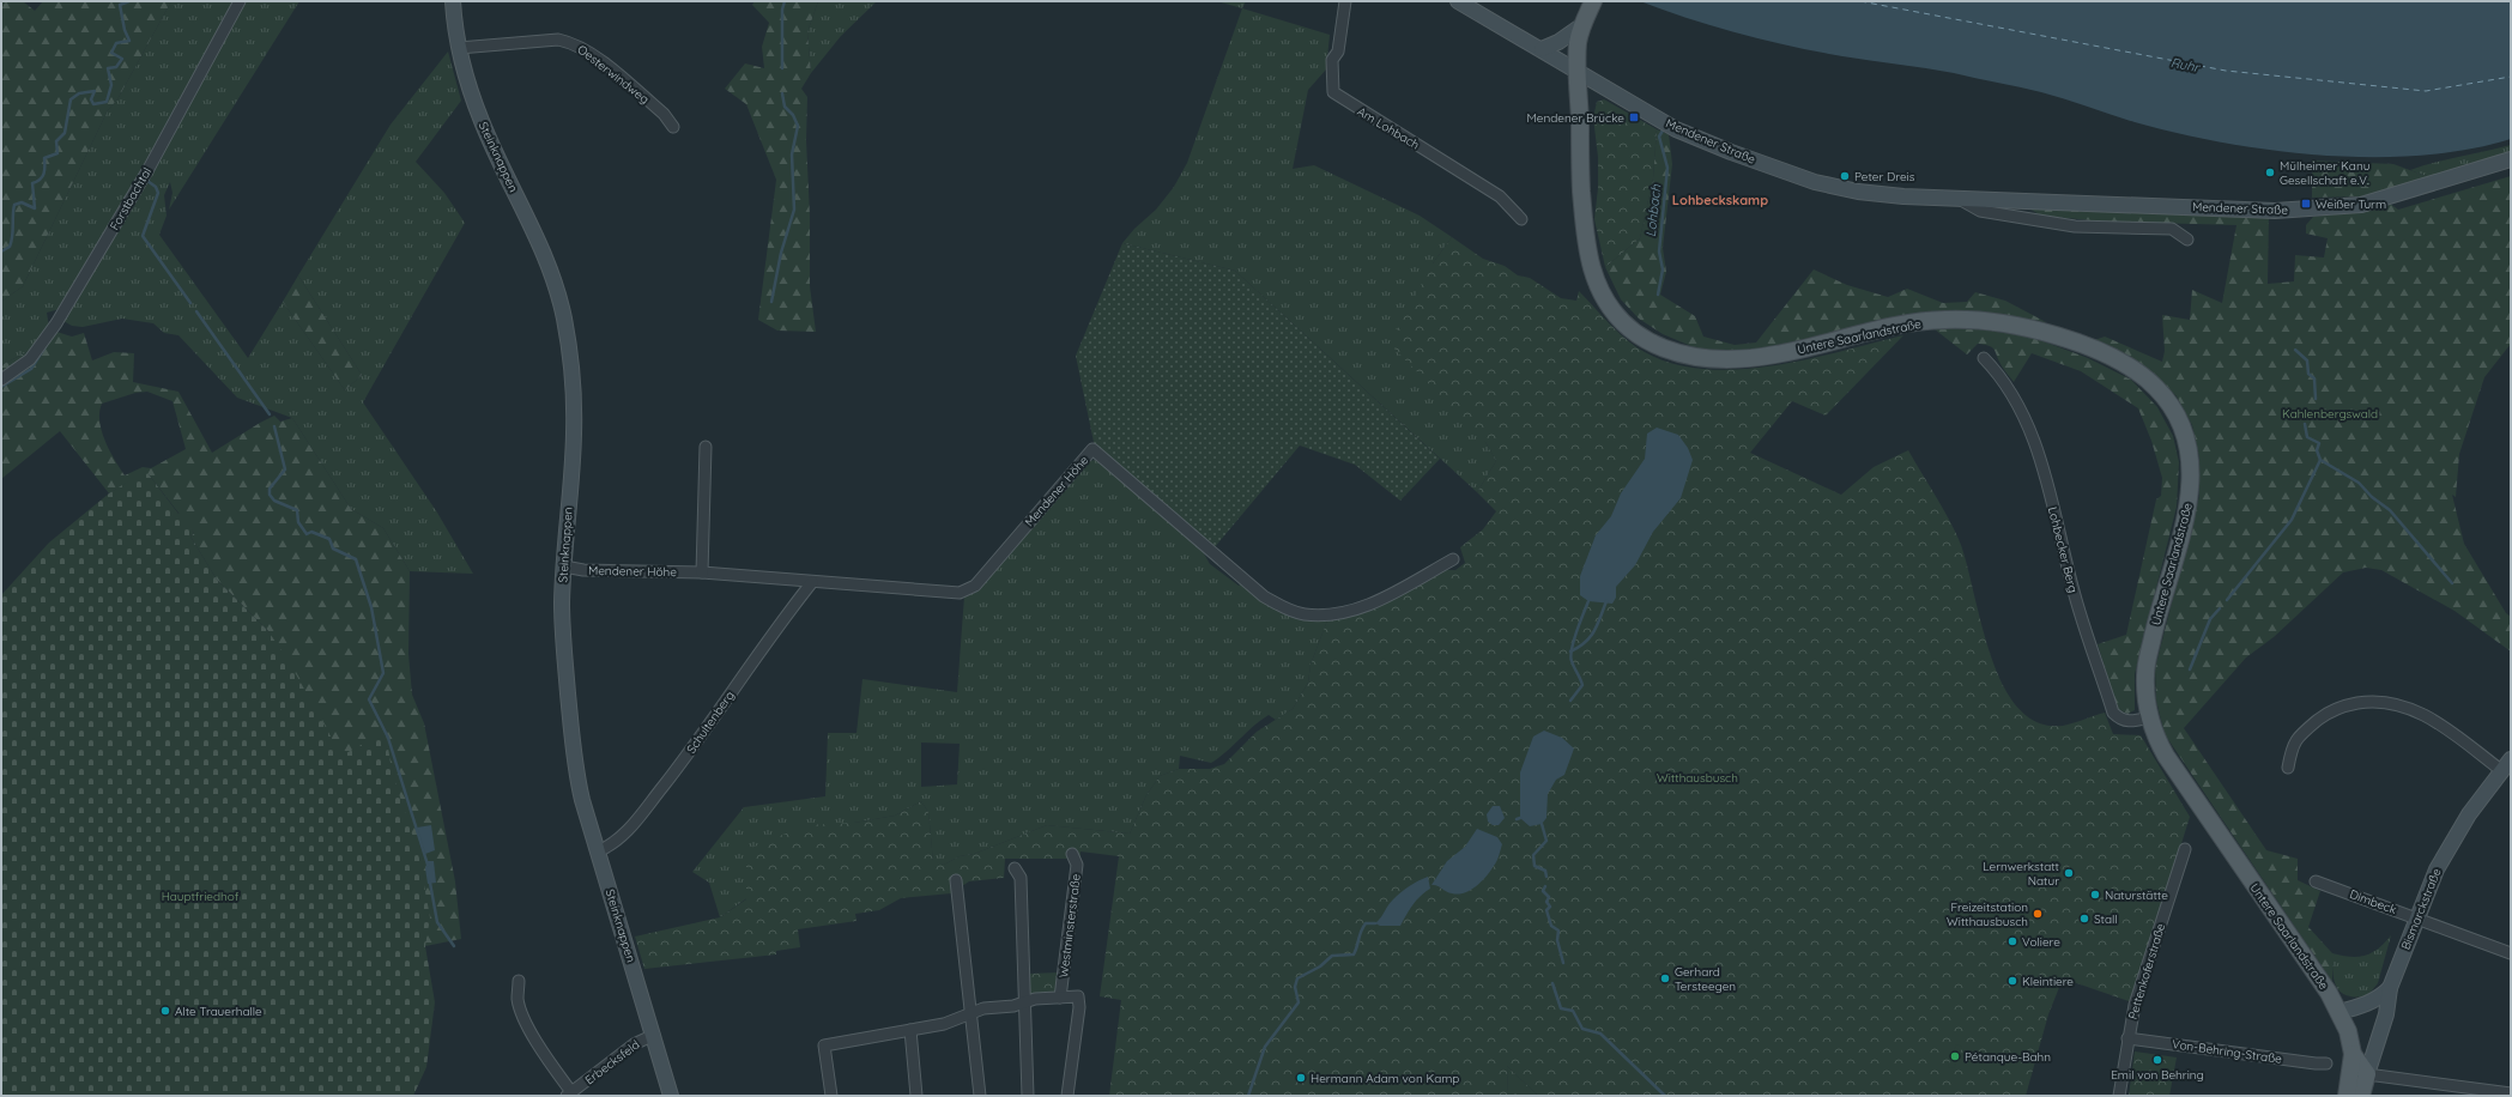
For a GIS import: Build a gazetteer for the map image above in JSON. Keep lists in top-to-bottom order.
{
  "streets": {
    "main road": ["Untere Saarlandstraße"],
    "street": [
      "Oesterwindweg",
      "Am Lohbach",
      "Mendener Straße",
      "Steinknappen",
      "Forstbachtal",
      "Mendener Höhe",
      "Lohbecker Berg",
      "Schultenberg",
      "Dimbeck",
      "Bismarckstraße",
      "Westminsterstraße",
      "Pettenkoferstraße",
      "Von-Behring-Straße",
      "Erbecksfeld"
    ]
  },
  "crossings": [
    ["Oesterwindweg", "Steinknappen"],
    ["Mendener Straße", "Untere Saarlandstraße"],
    ["Steinknappen", "Mendener Höhe"],
    ["Steinknappen", "Schultenberg"],
    ["Steinknappen", "Erbecksfeld"],
    ["Untere Saarlandstraße", "Lohbecker Berg"],
    ["Mendener Höhe", "Schultenberg"],
    ["Dimbeck", "Bismarckstraße"],
    ["Pettenkoferstraße", "Von-Behring-Straße"]
  ],
  "districts": ["Lohbeckskamp"],
  "water": ["Ruhr", "Lohbach"],
  "parks": ["Kahlenbergswald", "Witthausbusch", "Hauptfriedhof"],
  "places": {
    "transit": ["Mendener Brücke", "Weißer Turm"],
    "other": [
      "Mülheimer Kanu Gesellschaft e.V.",
      "Peter Dreis",
      "Lernwerkstatt Natur",
      "Naturstätte",
      "Freizeitstation Witthausbusch",
      "Stall",
      "Voliere",
      "Gerhard Tersteegen",
      "Kleintiere",
      "Alte Trauerhalle",
      "Pétanque-Bahn",
      "Emil von Behring",
      "Hermann Adam von Kamp"
    ]
  }
}
